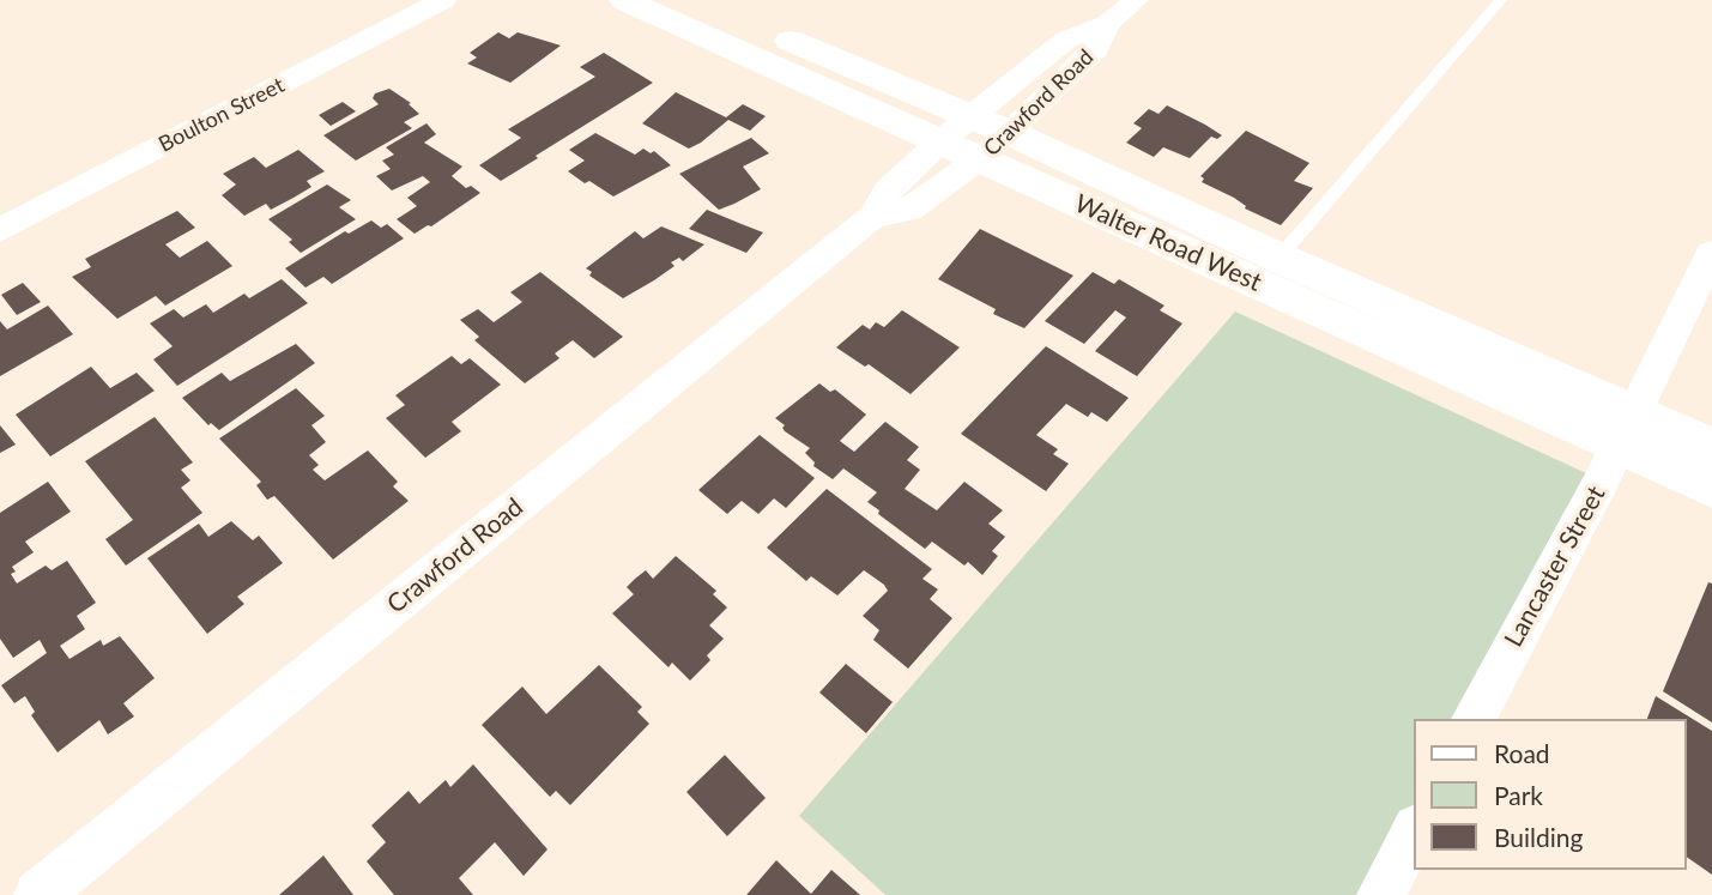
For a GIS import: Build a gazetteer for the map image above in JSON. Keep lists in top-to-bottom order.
{
  "streets": {
    "main road": ["Walter Road West"],
    "street": ["Crawford Road", "Boulton Street", "Lancaster Street"]
  },
  "crossings": [
    ["Crawford Road", "Walter Road West"],
    ["Walter Road West", "Lancaster Street"]
  ],
  "legend": ["Road", "Park", "Building"]
}
